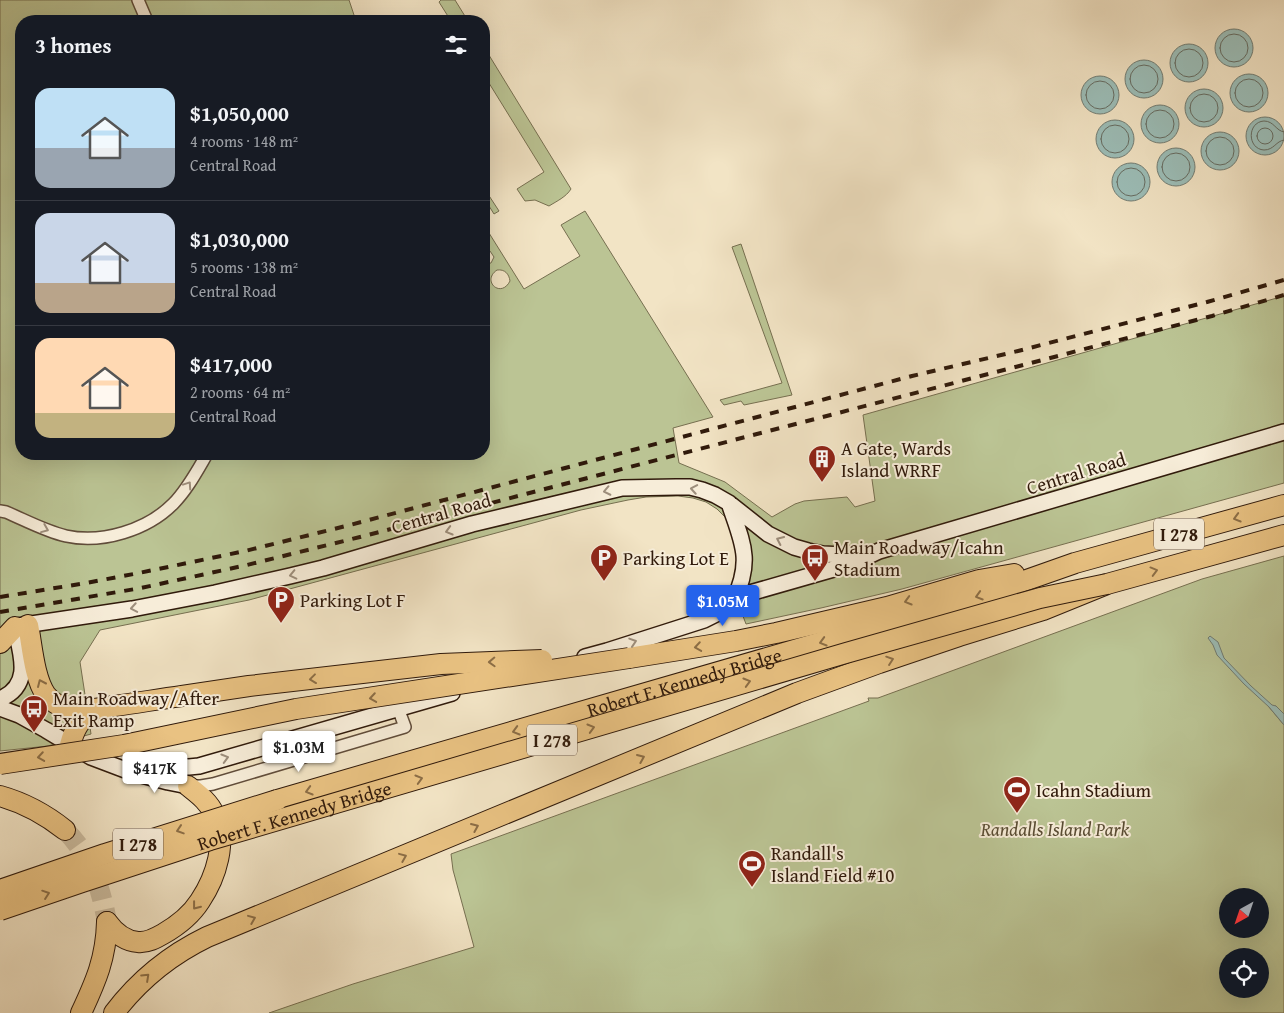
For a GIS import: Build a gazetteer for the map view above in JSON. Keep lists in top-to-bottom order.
{
  "streets": {
    "highway": ["I 278", "Robert F. Kennedy Bridge"],
    "street": ["Central Road"]
  },
  "parks": ["Randalls Island Park"],
  "places": {
    "building": ["A Gate, Wards Island WRRF"],
    "parking": ["Parking Lot E", "Parking Lot F"],
    "bus stop": ["Main Roadway/Icahn Stadium", "Main Roadway/After Exit Ramp"],
    "sports": ["Icahn Stadium", "Randall's Island Field #10"]
  },
  "north": "bottom left",
  "page": {
    "heading": "3 homes",
    "list": [
      {
        "name": "$1,050,000",
        "note": "4 rooms · 148 m² · Central Road"
      },
      {
        "name": "$1,030,000",
        "note": "5 rooms · 138 m² · Central Road"
      },
      {
        "name": "$417,000",
        "note": "2 rooms · 64 m² · Central Road"
      }
    ],
    "price": ["$1.05M", "$1.03M", "$417K"]
  }
}
